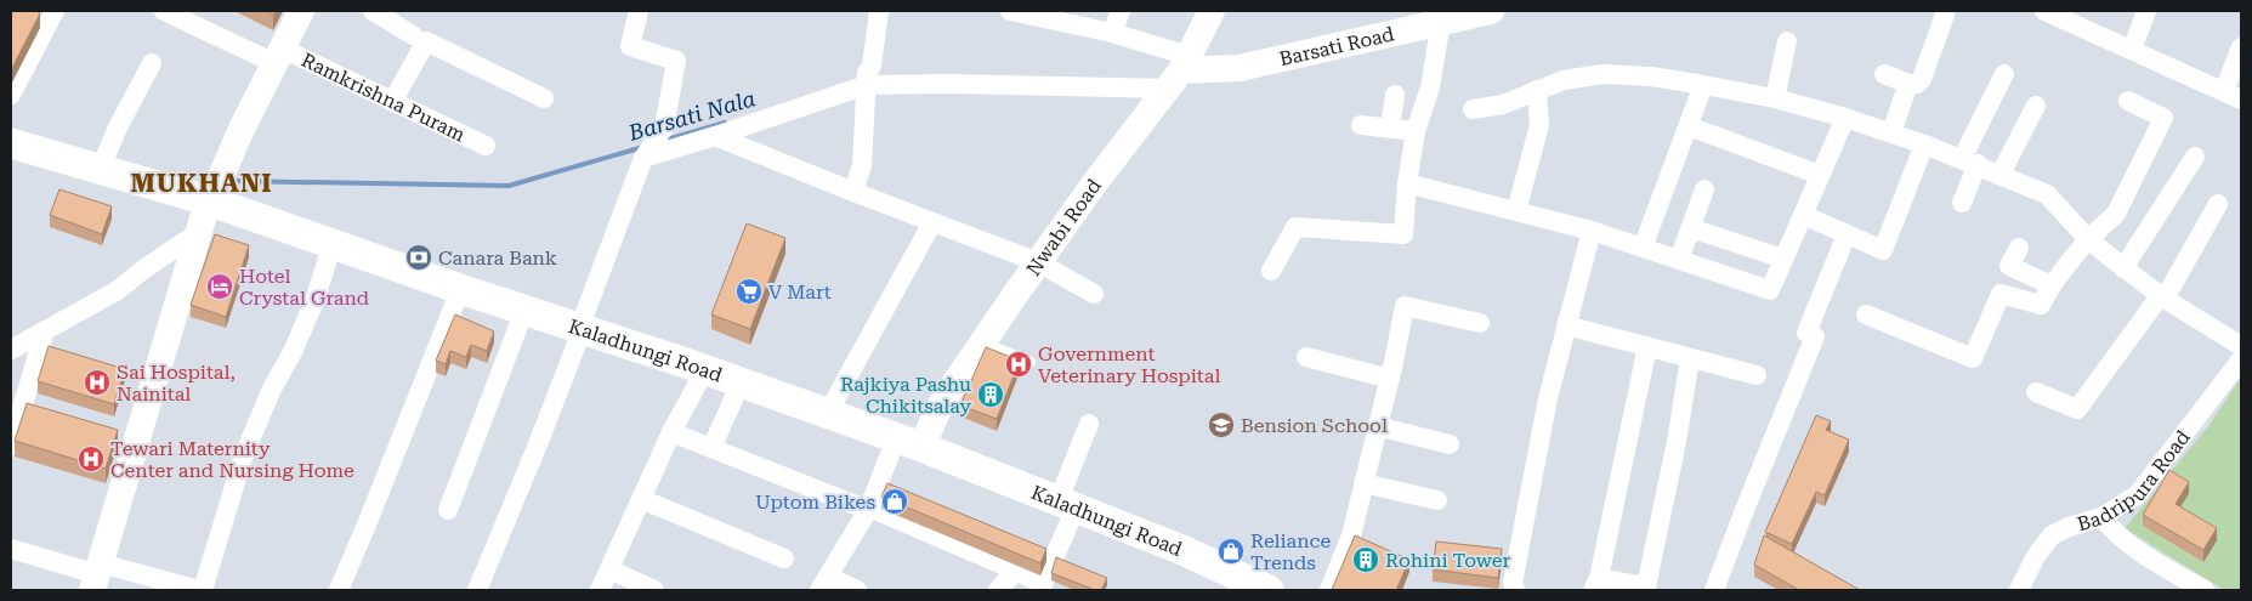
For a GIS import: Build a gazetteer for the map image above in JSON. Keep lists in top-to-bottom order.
{
  "streets": {
    "main road": ["Kaladhungi Road"],
    "street": [
      "Barsati Road",
      "Ramkrishna Puram",
      "Nwabi Road",
      "Badripura Road"
    ]
  },
  "crossings": [
    ["Barsati Road", "Nwabi Road"],
    ["Nwabi Road", "Kaladhungi Road"]
  ],
  "districts": ["MUKHANI"],
  "water": ["Barsati Nala"],
  "places": {
    "bank": ["Canara Bank"],
    "hotel": ["Hotel Crystal Grand"],
    "supermarket": ["V Mart"],
    "hospital": ["Government Veterinary Hospital", "Sai Hospital, Nainital", "Tewari Maternity Center and Nursing Home"],
    "building": ["Rajkiya Pashu Chikitsalay", "Rohini Tower"],
    "school or university": ["Bension School"],
    "shop": ["Uptom Bikes", "Reliance Trends"]
  }
}
